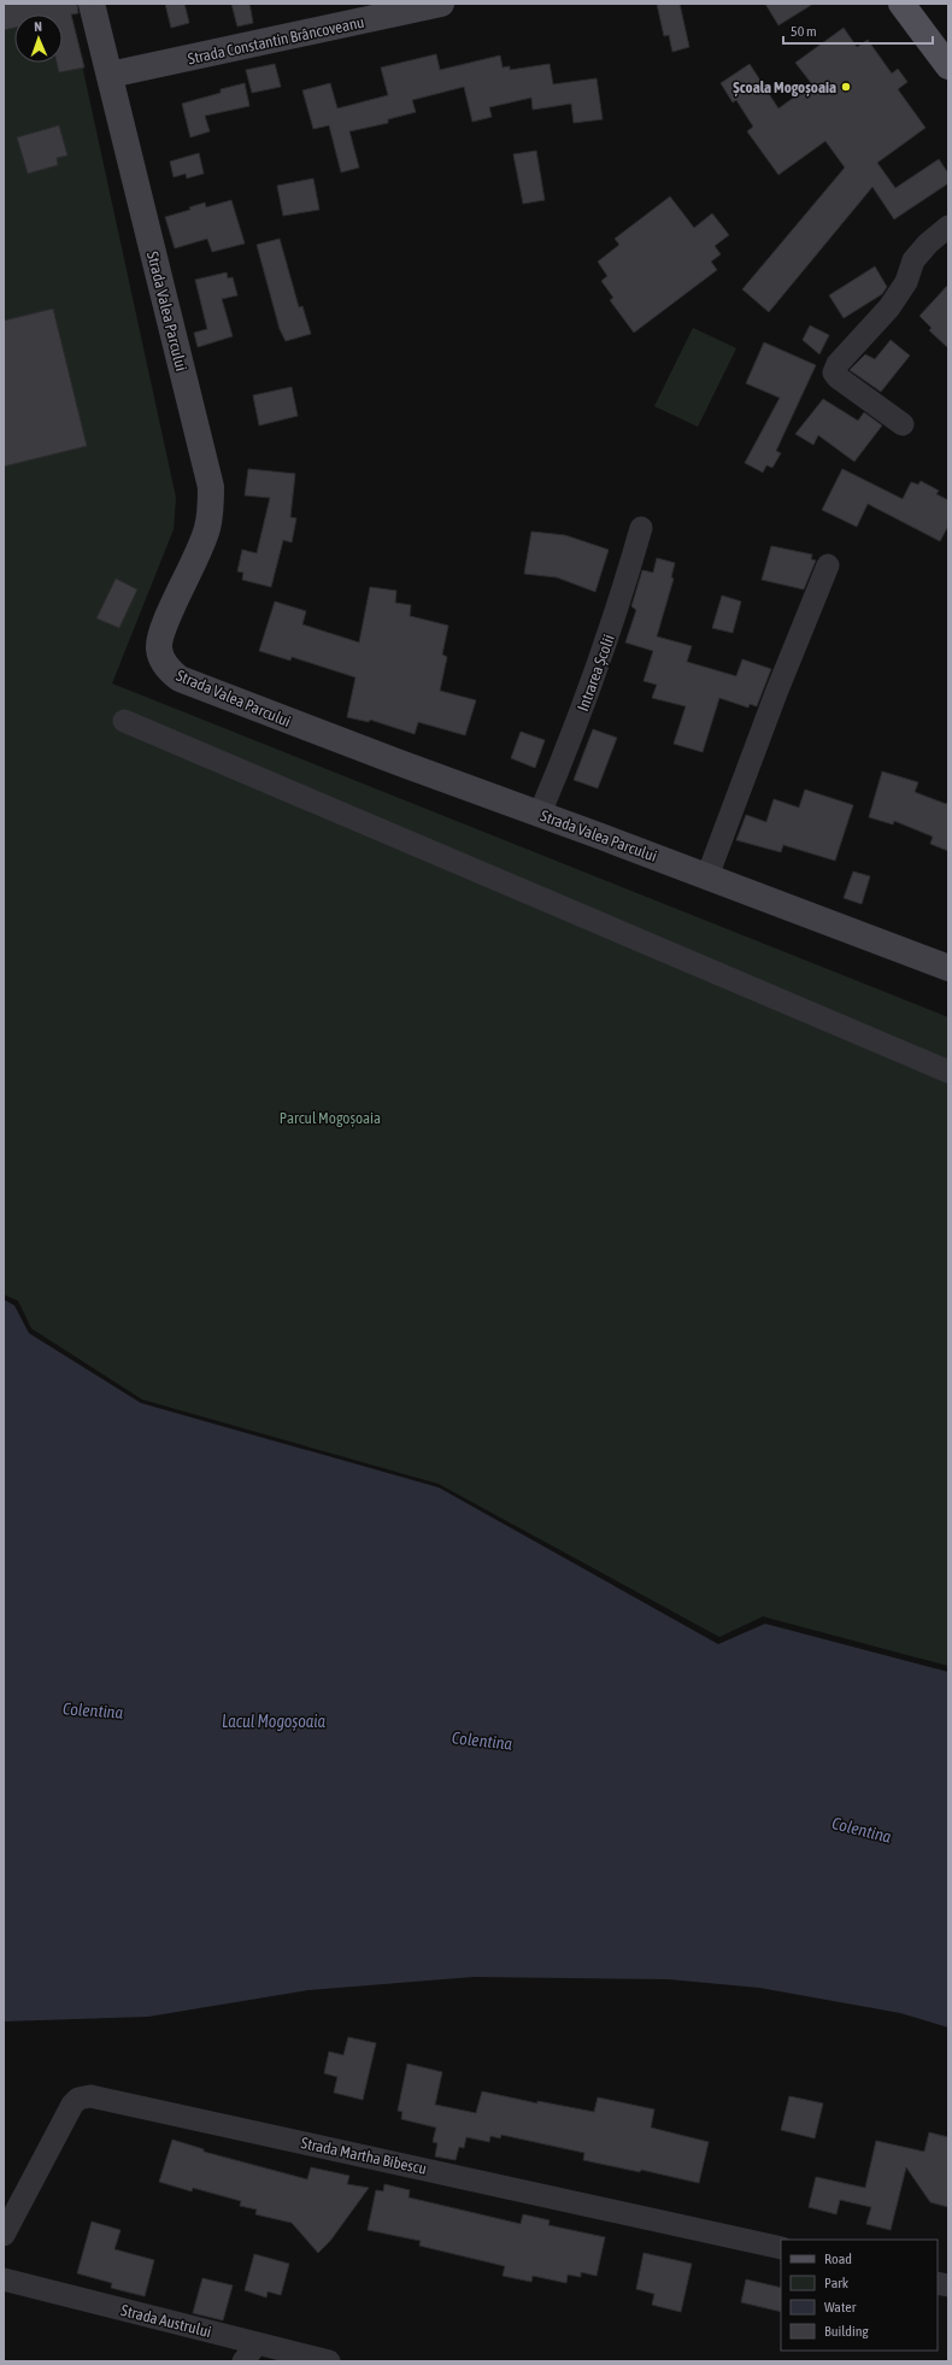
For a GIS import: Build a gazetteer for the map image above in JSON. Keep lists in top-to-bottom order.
{
  "streets": {
    "street": [
      "Strada Constantin Brâncoveanu",
      "Strada Valea Parcului",
      "Intrarea Școlii",
      "Strada Martha Bibescu",
      "Strada Austrului"
    ]
  },
  "crossings": [
    ["Strada Constantin Brâncoveanu", "Strada Valea Parcului"],
    ["Strada Valea Parcului", "Intrarea Școlii"]
  ],
  "water": ["Colentina", "Lacul Mogoșoaia"],
  "parks": ["Parcul Mogoșoaia"],
  "places": ["Școala Mogoșoaia"],
  "legend": [
    "Road",
    "Park",
    "Water",
    "Building"
  ],
  "scale_bar": "50 m",
  "north": "top"
}
